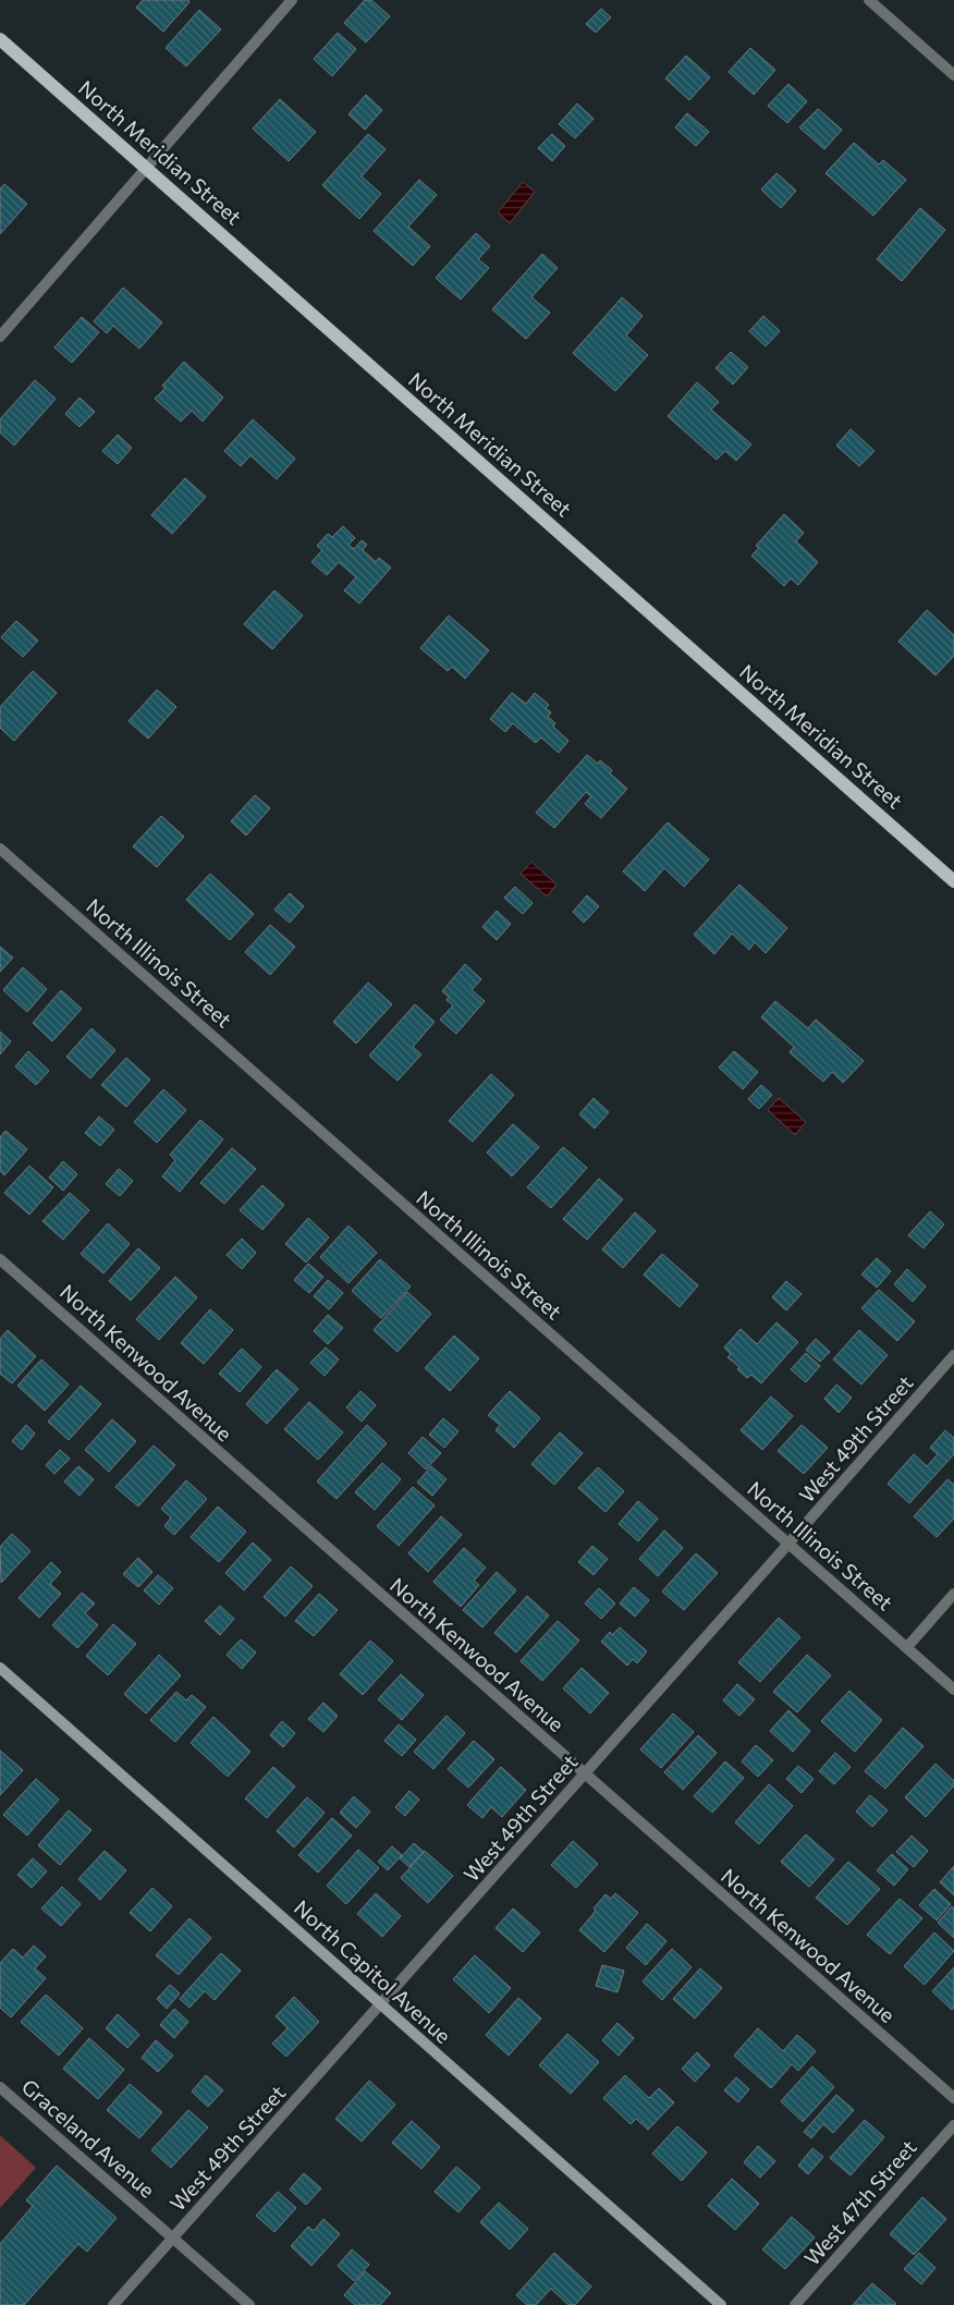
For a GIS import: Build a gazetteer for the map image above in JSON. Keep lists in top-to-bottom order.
{
  "streets": {
    "main road": ["North Meridian Street", "North Capitol Avenue"],
    "street": [
      "North Illinois Street",
      "North Kenwood Avenue",
      "West 49th Street",
      "Graceland Avenue",
      "West 47th Street"
    ]
  },
  "crossings": [
    ["North Illinois Street", "West 49th Street"],
    ["North Kenwood Avenue", "West 49th Street"],
    ["West 49th Street", "North Capitol Avenue"],
    ["West 49th Street", "Graceland Avenue"]
  ]
}
